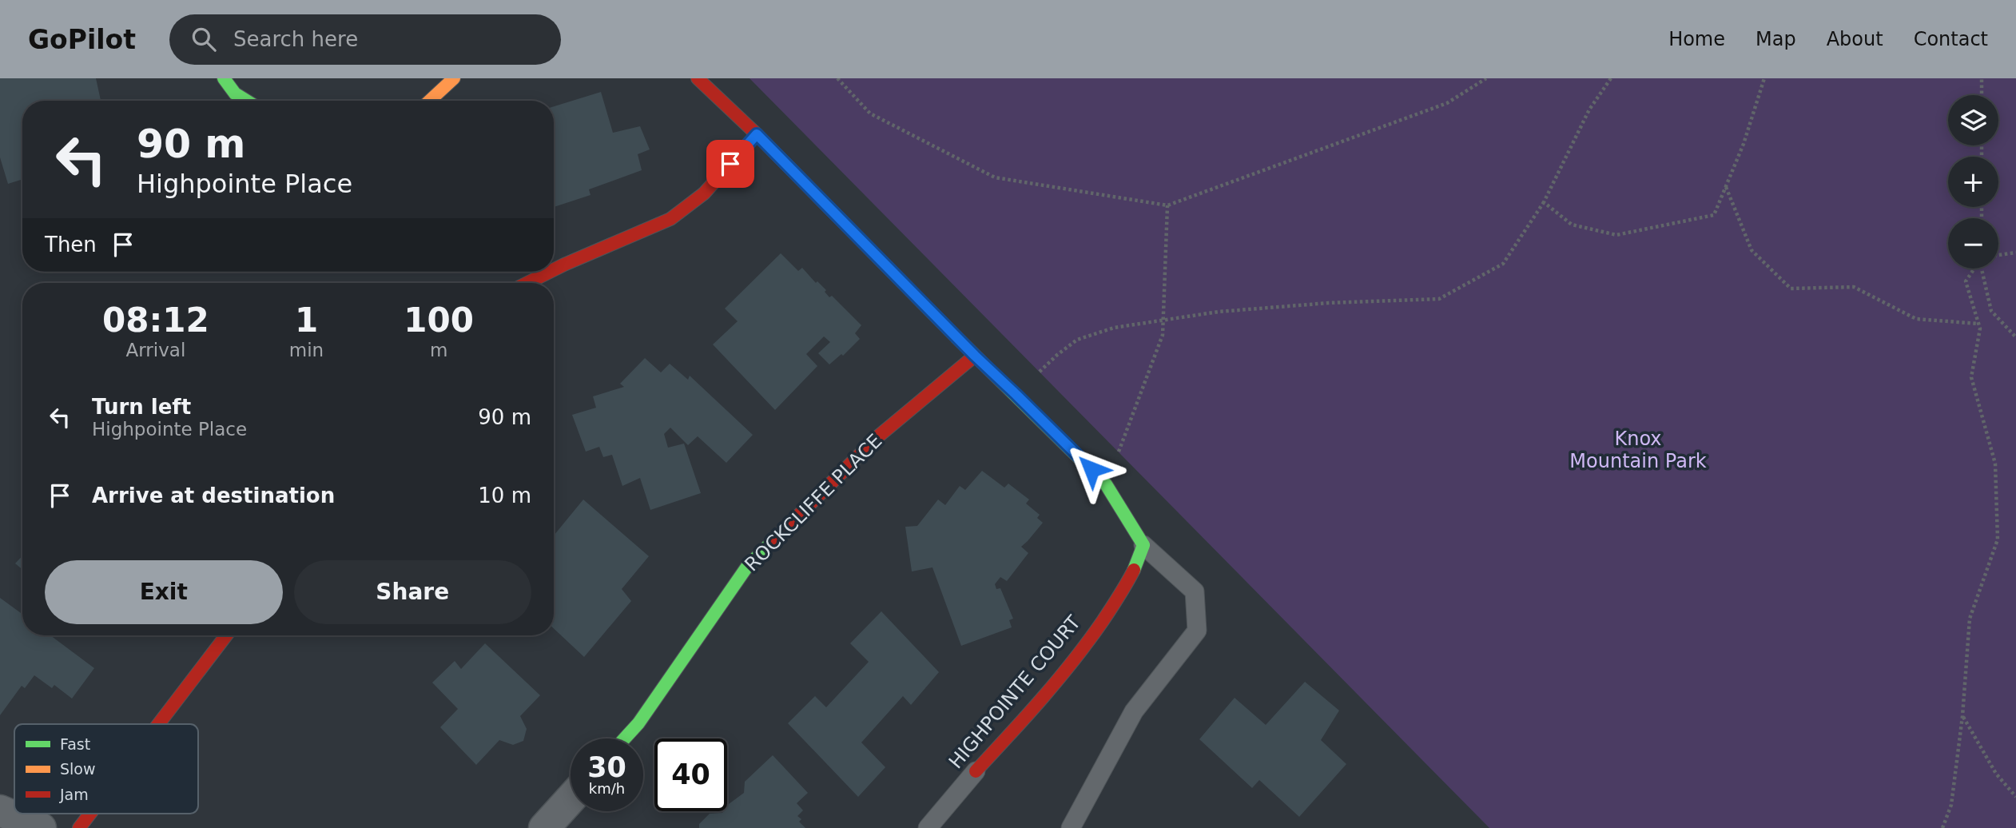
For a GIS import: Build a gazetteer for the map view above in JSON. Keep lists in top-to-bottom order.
{
  "streets": {
    "street": ["ROCKCLIFFE PLACE", "HIGHPOINTE COURT"]
  },
  "parks": ["Knox Mountain Park"],
  "legend": ["Fast", "Slow", "Jam"],
  "page": {
    "header": "GoPilot",
    "search": "Search here",
    "nav": [
      "Home",
      "Map",
      "About",
      "Contact"
    ],
    "map_buttons": ["+", "−"],
    "turn": ["90 m", "Highpointe Place"],
    "then": "Then",
    "eta": [
      "08:12",
      "Arrival",
      "1",
      "min",
      "100",
      "m"
    ],
    "list": [
      {
        "name": "Turn left",
        "note": "Highpointe Place",
        "value": "90 m"
      },
      {
        "name": "Arrive at destination",
        "value": "10 m"
      }
    ],
    "buttons": ["Exit", "Share"],
    "speed": "30 km/h",
    "limit": "40"
  }
}
